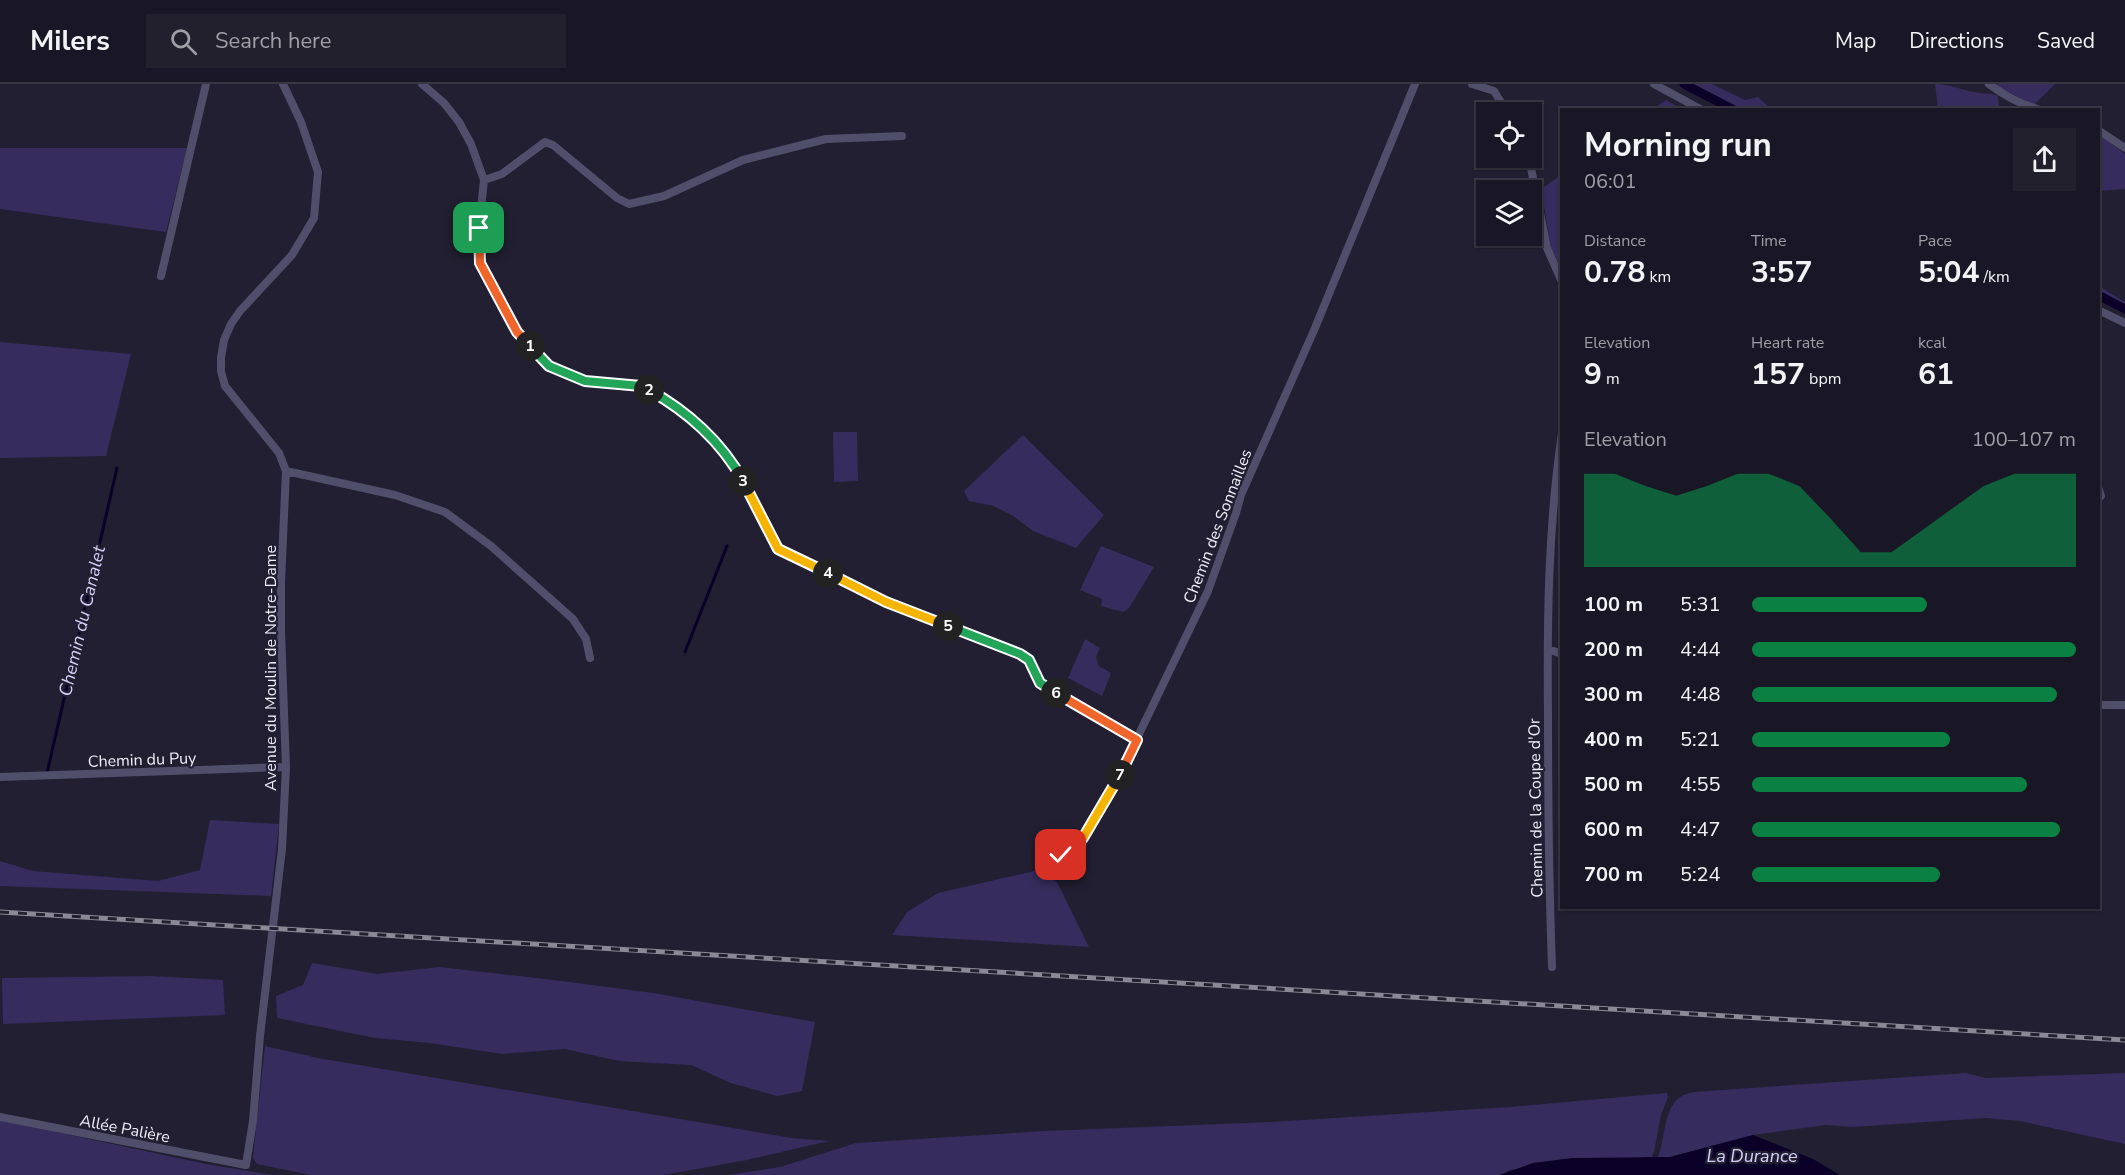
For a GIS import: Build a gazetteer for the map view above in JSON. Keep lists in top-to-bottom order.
{
  "streets": {
    "street": [
      "Chemin des Sonnailles",
      "Avenue du Moulin de Notre-Dame",
      "Chemin du Puy",
      "Chemin de la Coupe d'Or",
      "Allée Palière"
    ]
  },
  "crossings": [
    ["Avenue du Moulin de Notre-Dame", "Chemin du Puy"],
    ["Avenue du Moulin de Notre-Dame", "Allée Palière"]
  ],
  "water": ["Chemin du Canalet", "La Durance"],
  "page": {
    "header": "Milers",
    "search": "Search here",
    "nav": ["Map", "Directions", "Saved"],
    "heading": ["Morning run", "06:01"],
    "stats": [
      ["Distance", "0.78 km"],
      ["Time", "3:57"],
      ["Pace", "5:04 /km"],
      ["Elevation", "9 m"],
      ["Heart rate", "157 bpm"],
      ["kcal", "61"]
    ],
    "pins": [
      "1",
      "2",
      "3",
      "4",
      "5",
      "6",
      "7"
    ],
    "chart": ["Elevation", "100–107 m"],
    "list": [
      {
        "name": "100 m",
        "note": "5:31"
      },
      {
        "name": "200 m",
        "note": "4:44"
      },
      {
        "name": "300 m",
        "note": "4:48"
      },
      {
        "name": "400 m",
        "note": "5:21"
      },
      {
        "name": "500 m",
        "note": "4:55"
      },
      {
        "name": "600 m",
        "note": "4:47"
      },
      {
        "name": "700 m",
        "note": "5:24"
      }
    ]
  }
}
